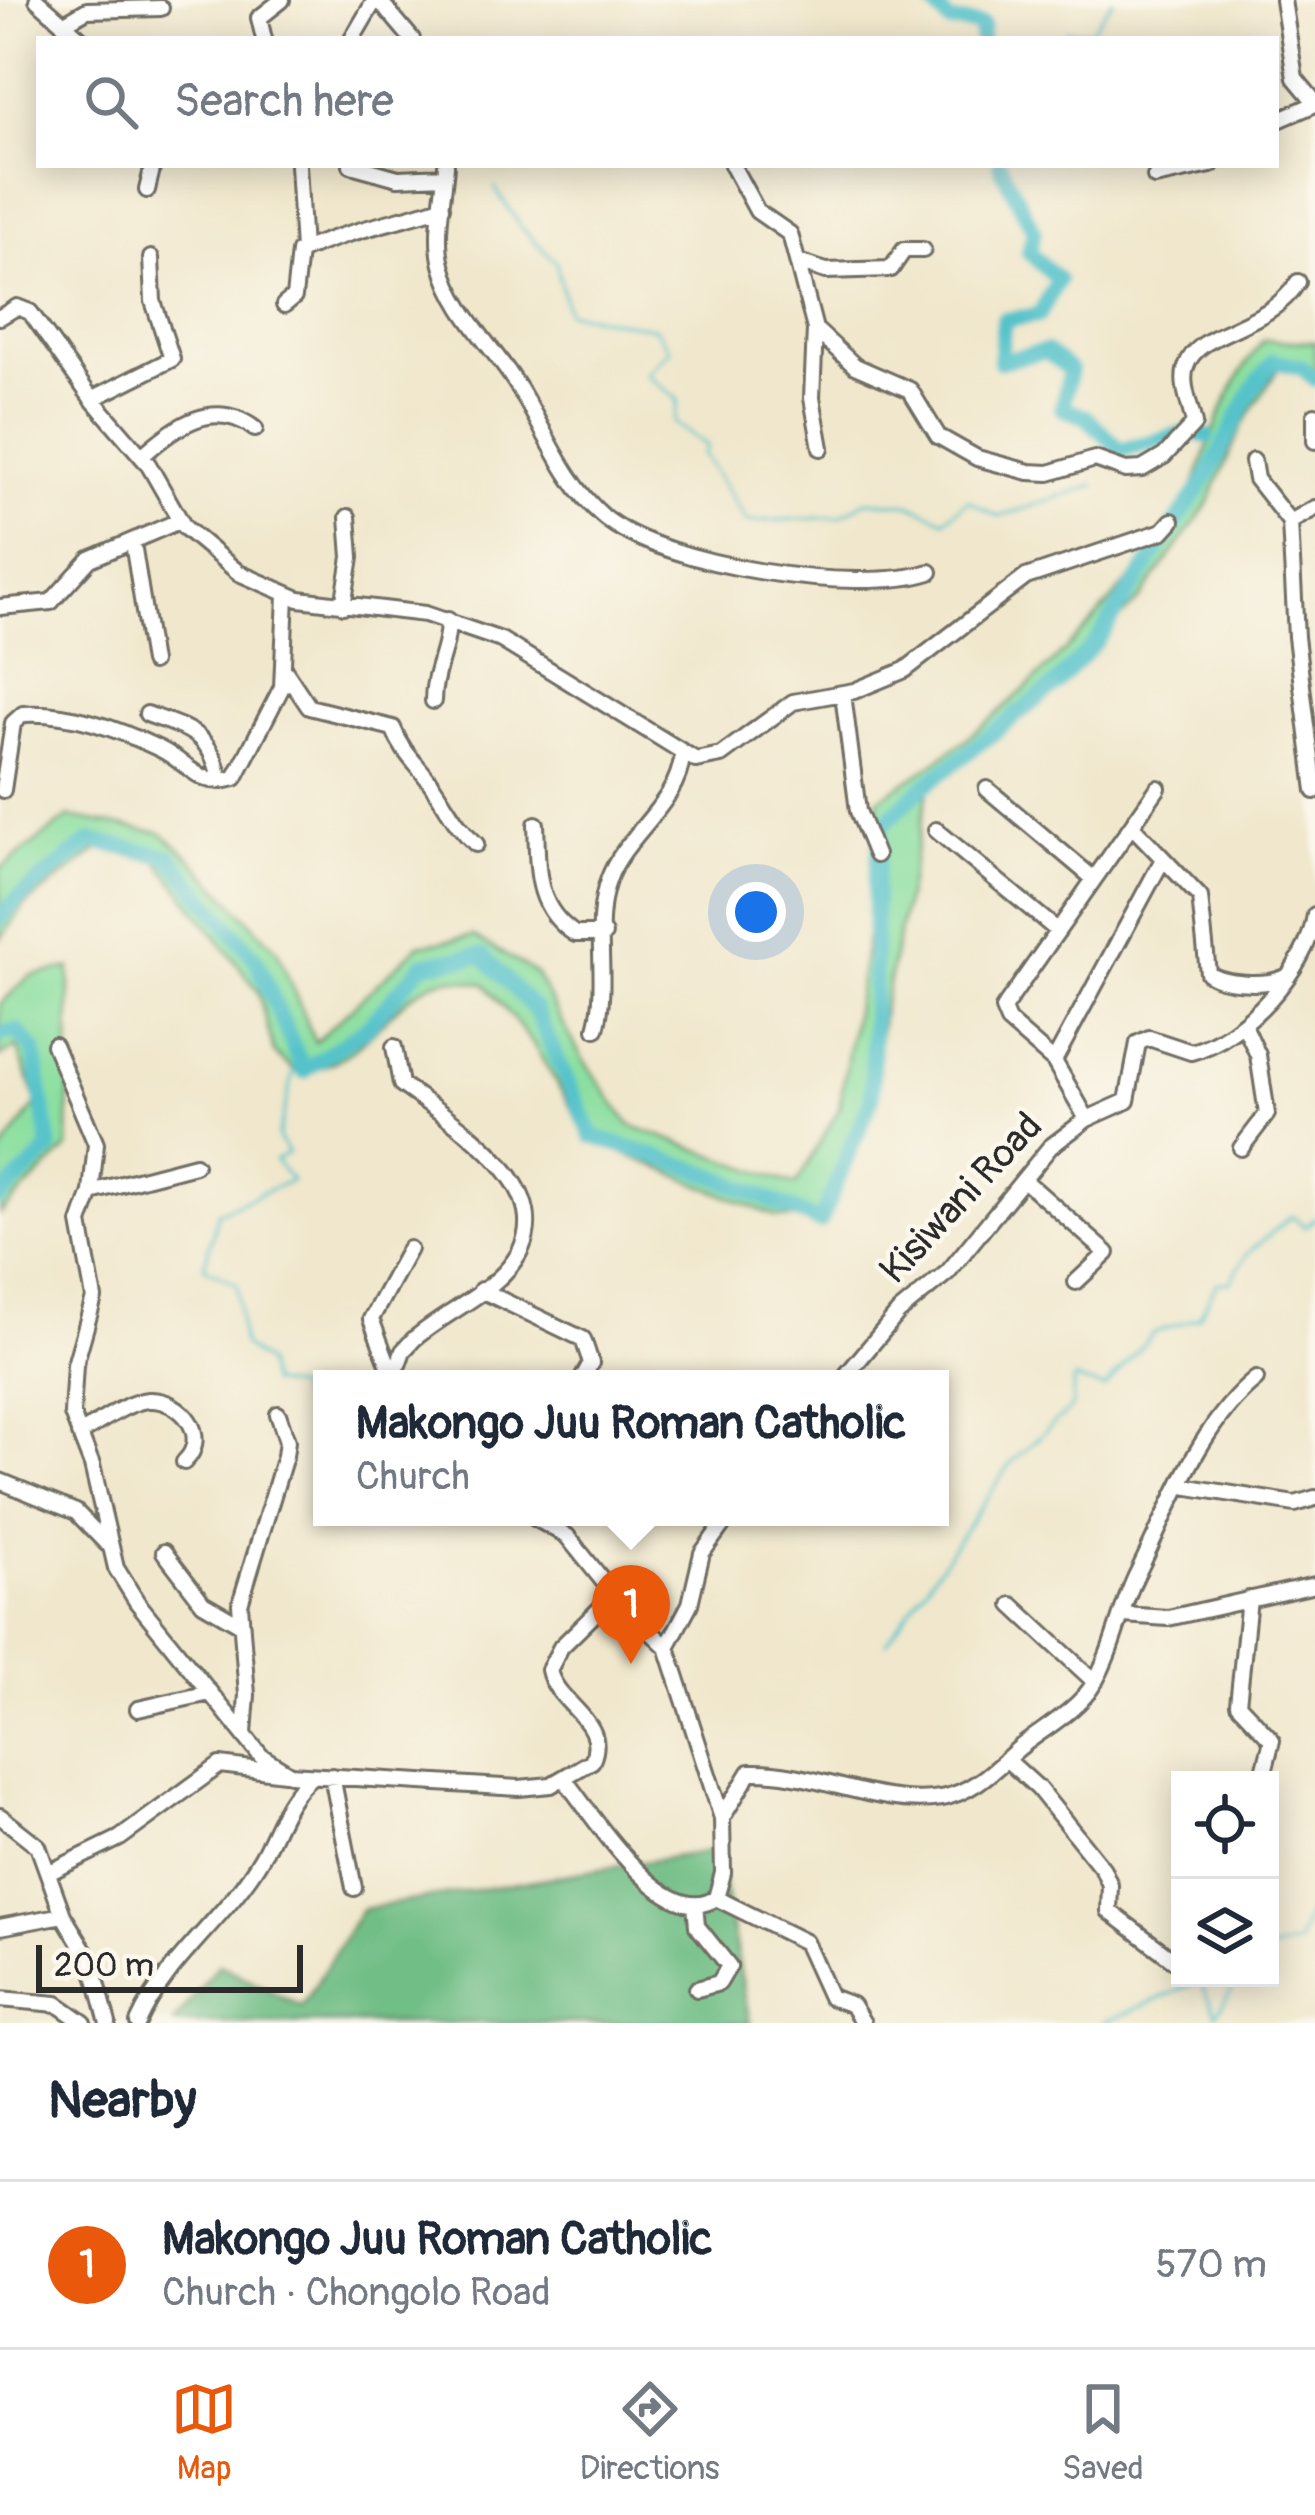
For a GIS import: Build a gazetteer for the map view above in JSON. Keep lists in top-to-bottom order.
{
  "streets": {
    "street": ["Kisiwani Road"]
  },
  "scale_bar": "200 m",
  "page": {
    "search": "Search here",
    "popup": ["Makongo Juu Roman Catholic", "Church"],
    "pins": "1",
    "scale": "200 m",
    "heading": "Nearby",
    "list": [
      {
        "mark": "1",
        "name": "Makongo Juu Roman Catholic",
        "note": "Church · Chongolo Road",
        "value": "570 m"
      }
    ],
    "nav": ["Map", "Directions", "Saved"]
  }
}
